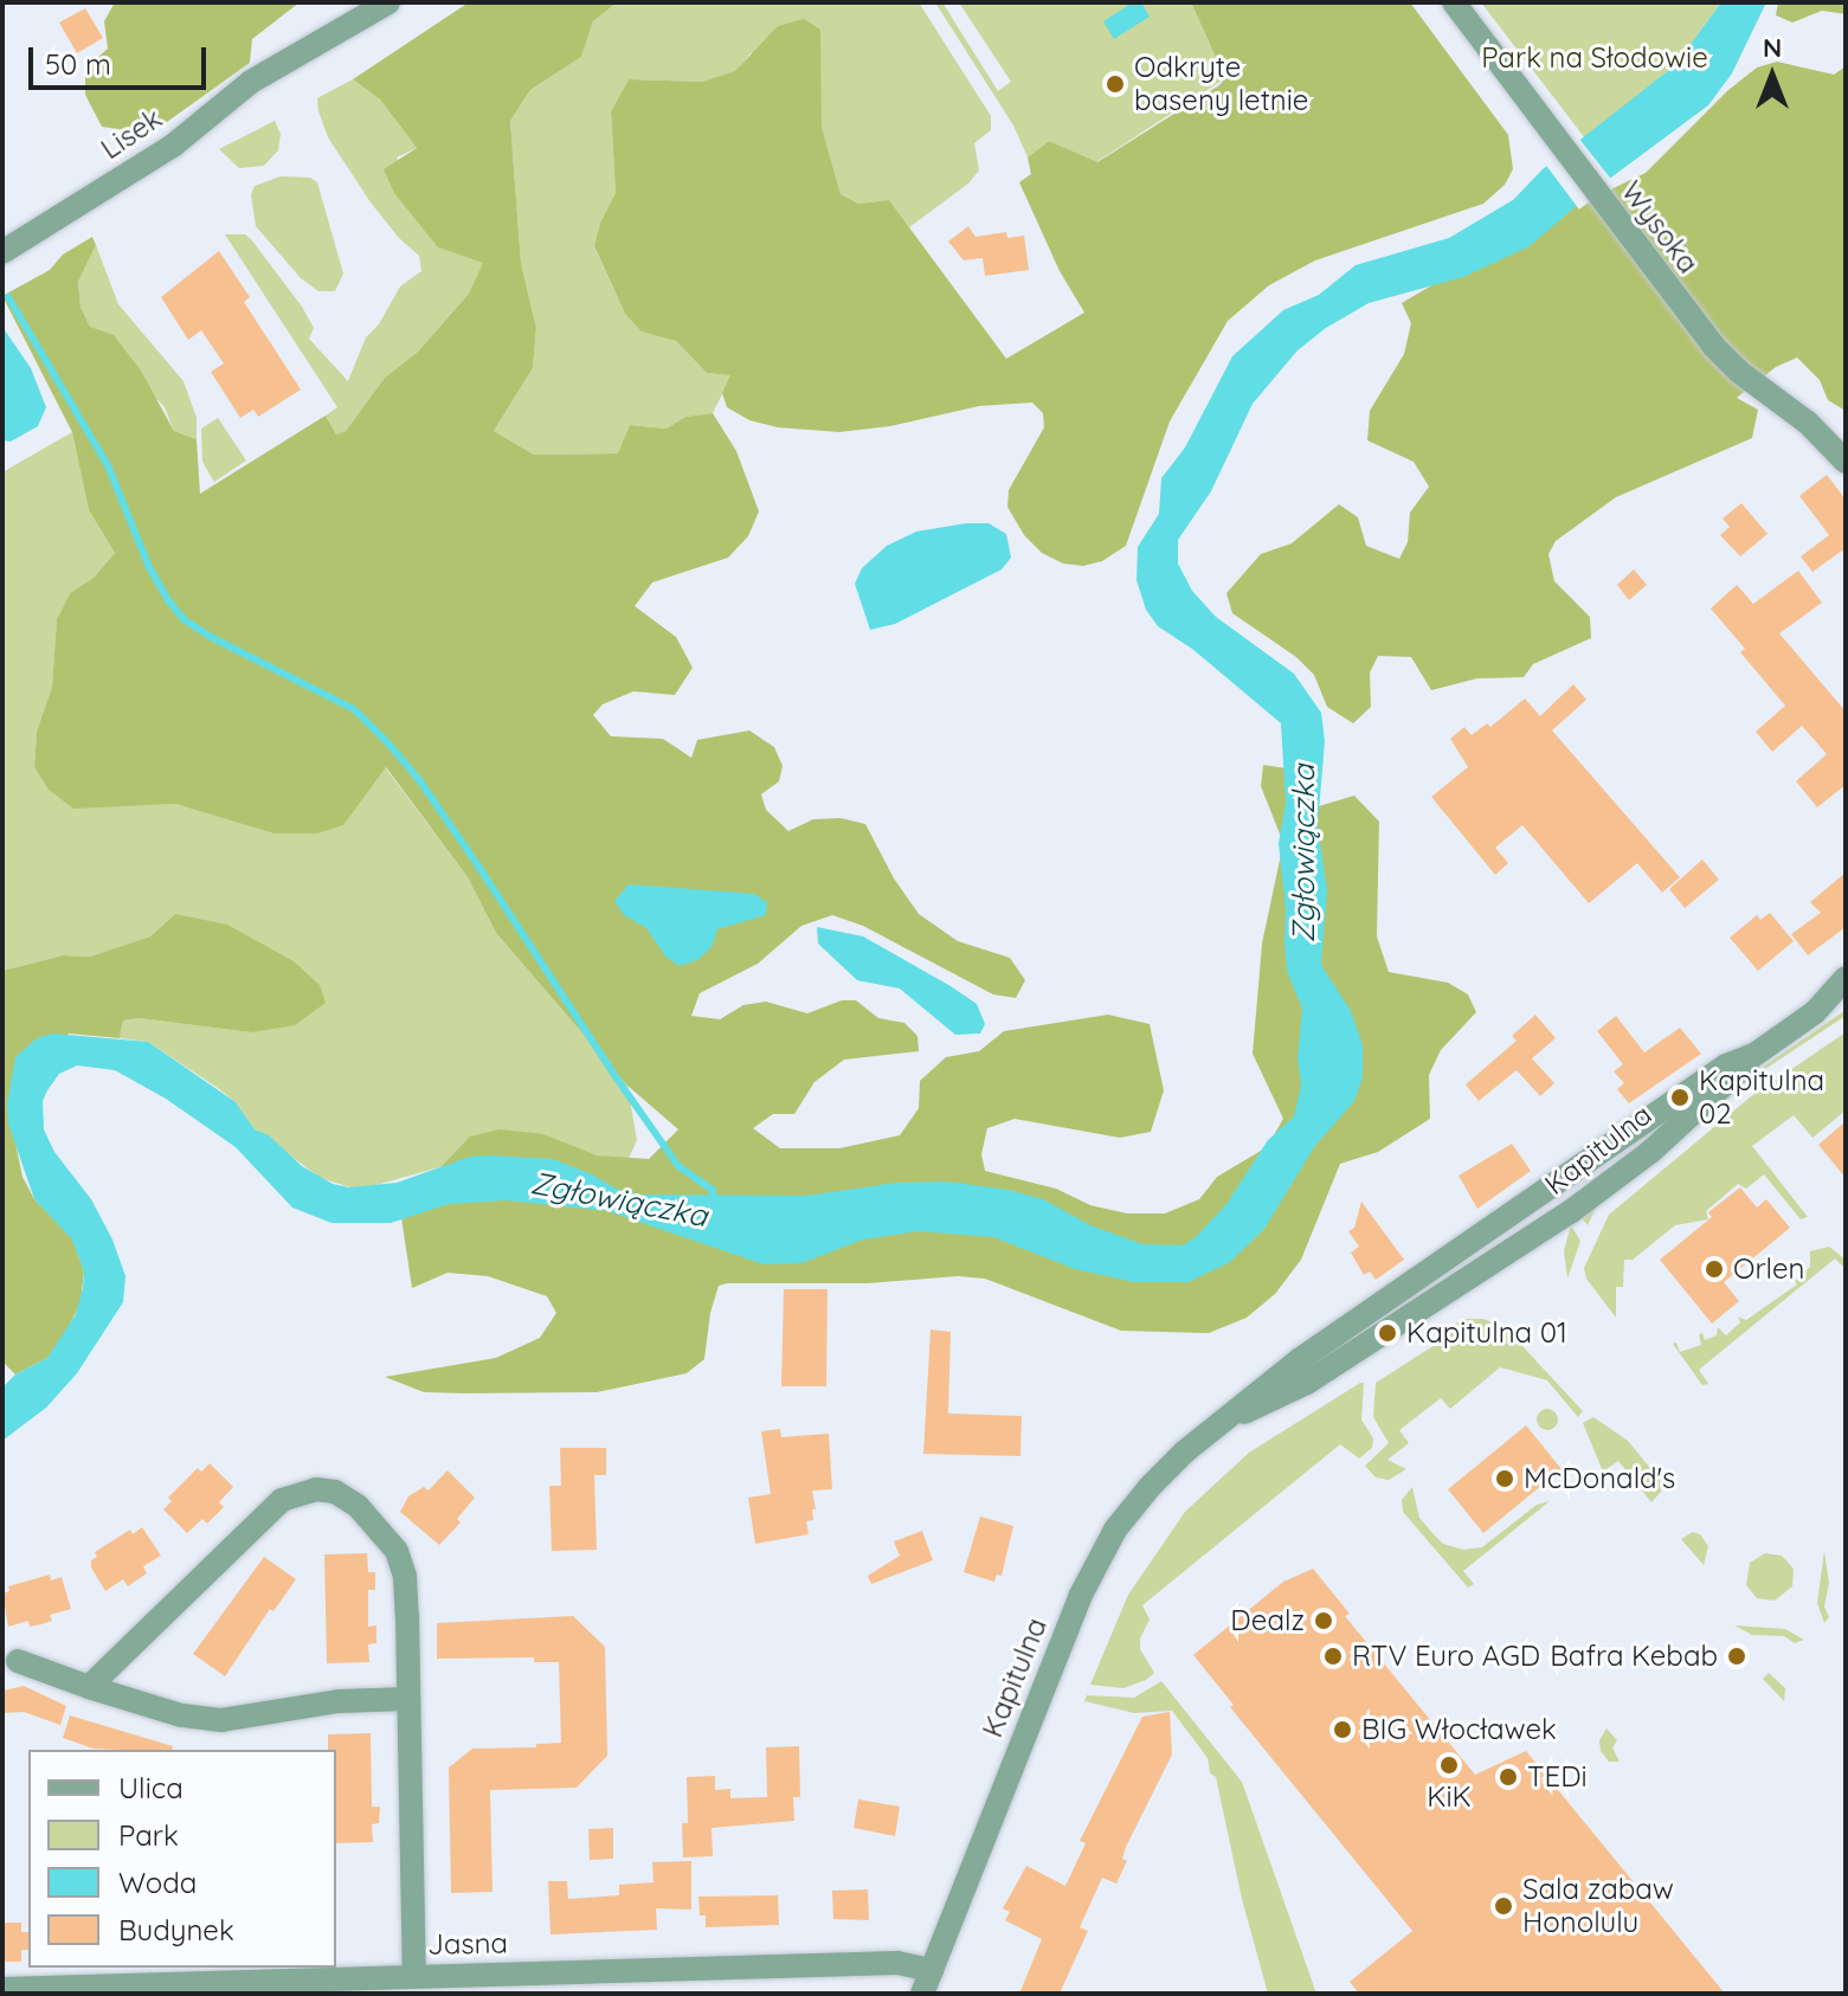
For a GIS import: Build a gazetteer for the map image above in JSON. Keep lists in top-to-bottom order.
{
  "streets": {
    "street": [
      "Lisek",
      "Wysoka",
      "Kapitulna",
      "Jasna"
    ]
  },
  "crossings": [
    ["Kapitulna", "Jasna"]
  ],
  "water": ["Zgłowiączka"],
  "parks": ["Park na Słodowie"],
  "places": [
    "Odkryte baseny letnie",
    "Kapitulna 02",
    "Orlen",
    "Kapitulna 01",
    "McDonald's",
    "Dealz",
    "RTV Euro AGD",
    "Bafra Kebab",
    "BIG Włocławek",
    "KiK",
    "TEDi",
    "Sala zabaw Honolulu"
  ],
  "legend": [
    "Ulica",
    "Park",
    "Woda",
    "Budynek"
  ],
  "scale_bar": "50 m",
  "north": "top"
}
